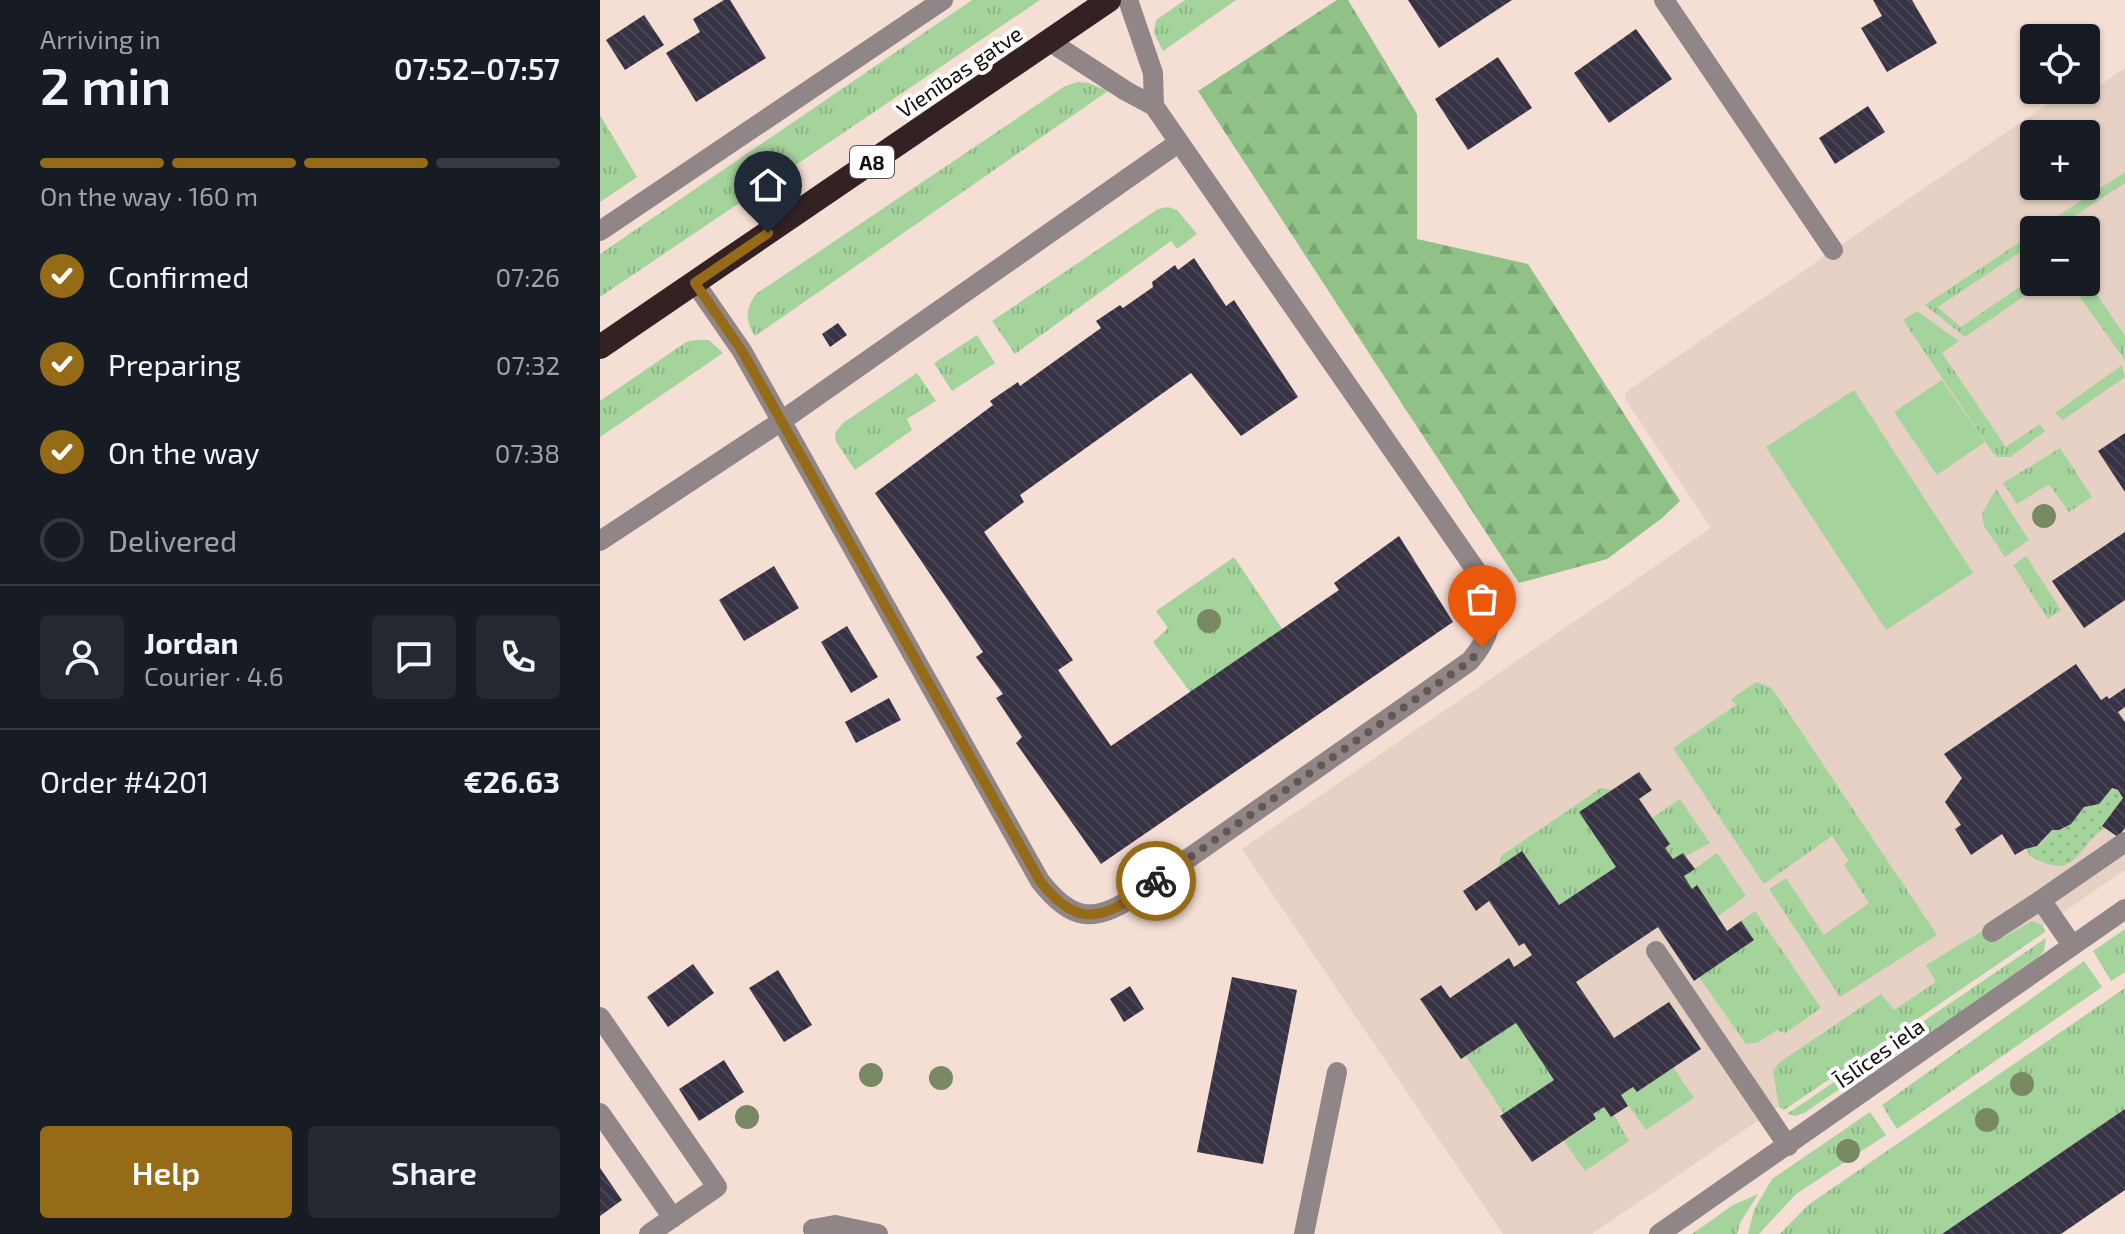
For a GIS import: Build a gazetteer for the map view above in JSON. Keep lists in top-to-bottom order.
{
  "streets": {
    "highway": ["Vienības gatve", "A8"],
    "street": ["Īslīces iela"]
  },
  "page": {
    "heading": ["2 min", "Arriving in", "07:52–07:57"],
    "panel": [
      "Jordan",
      "Courier · 4.6",
      "Order #4201",
      "€26.63"
    ],
    "map_buttons": ["+", "−"],
    "bar": "On the way · 160 m",
    "list": [
      ["Confirmed", "07:26"],
      ["Preparing", "07:32"],
      ["On the way", "07:38"],
      "Delivered"
    ],
    "buttons": ["Help", "Share"]
  }
}
